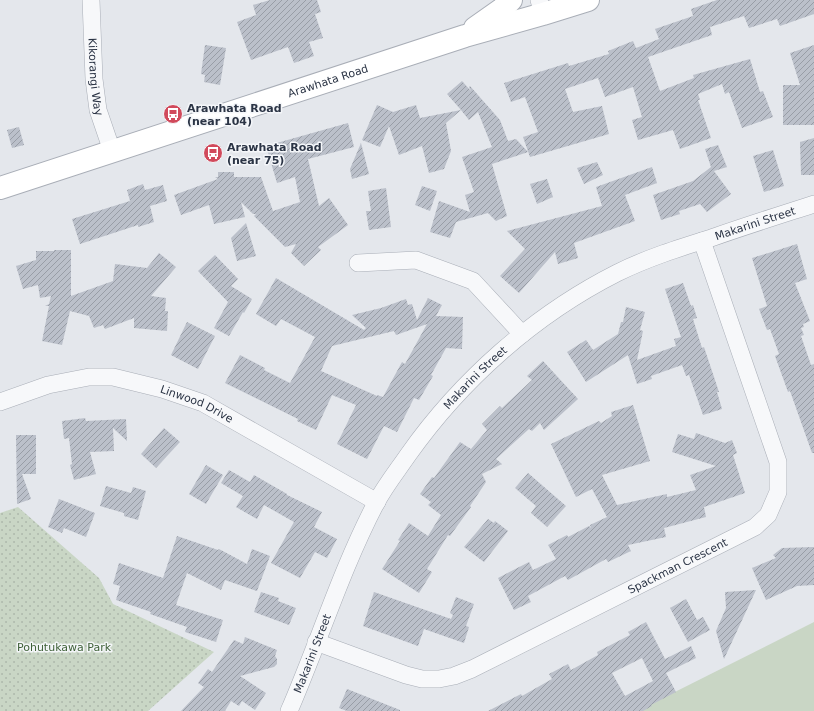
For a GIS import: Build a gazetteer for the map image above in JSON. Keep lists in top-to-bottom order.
{
  "streets": {
    "main road": ["Arawhata Road"],
    "street": [
      "Kikorangi Way",
      "Makarini Street",
      "Linwood Drive",
      "Spackman Crescent"
    ]
  },
  "crossings": [
    ["Kikorangi Way", "Arawhata Road"],
    ["Makarini Street", "Linwood Drive"],
    ["Makarini Street", "Spackman Crescent"]
  ],
  "parks": ["Pohutukawa Park"],
  "places": {
    "bus stop": ["Arawhata Road (near 104)", "Arawhata Road (near 75)"]
  }
}
